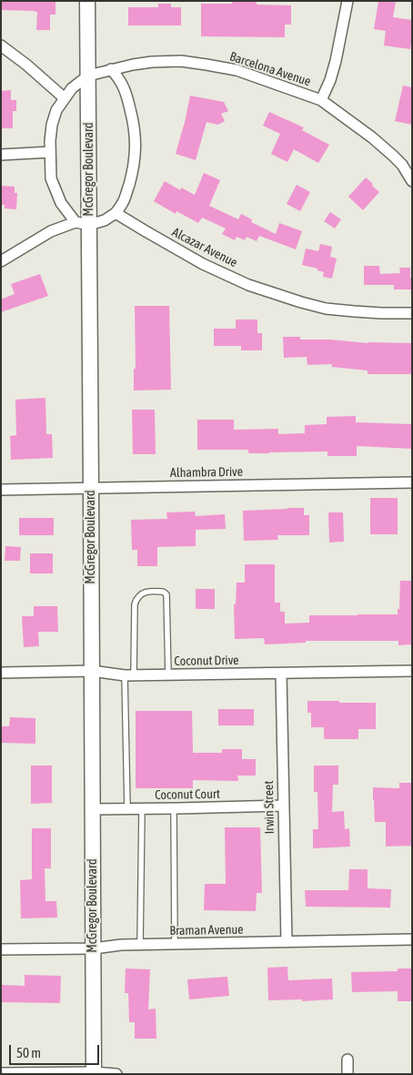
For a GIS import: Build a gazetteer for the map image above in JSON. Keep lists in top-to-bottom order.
{
  "streets": {
    "main road": ["McGregor Boulevard"],
    "street": [
      "Barcelona Avenue",
      "Alcazar Avenue",
      "Alhambra Drive",
      "Coconut Drive",
      "Coconut Court",
      "Irwin Street",
      "Braman Avenue"
    ]
  },
  "crossings": [
    ["Barcelona Avenue", "McGregor Boulevard"],
    ["McGregor Boulevard", "Alhambra Drive"],
    ["McGregor Boulevard", "Coconut Drive"],
    ["McGregor Boulevard", "Coconut Court"],
    ["McGregor Boulevard", "Braman Avenue"],
    ["Coconut Drive", "Irwin Street"],
    ["Coconut Court", "Irwin Street"],
    ["Irwin Street", "Braman Avenue"]
  ],
  "scale_bar": "50 m"
}
